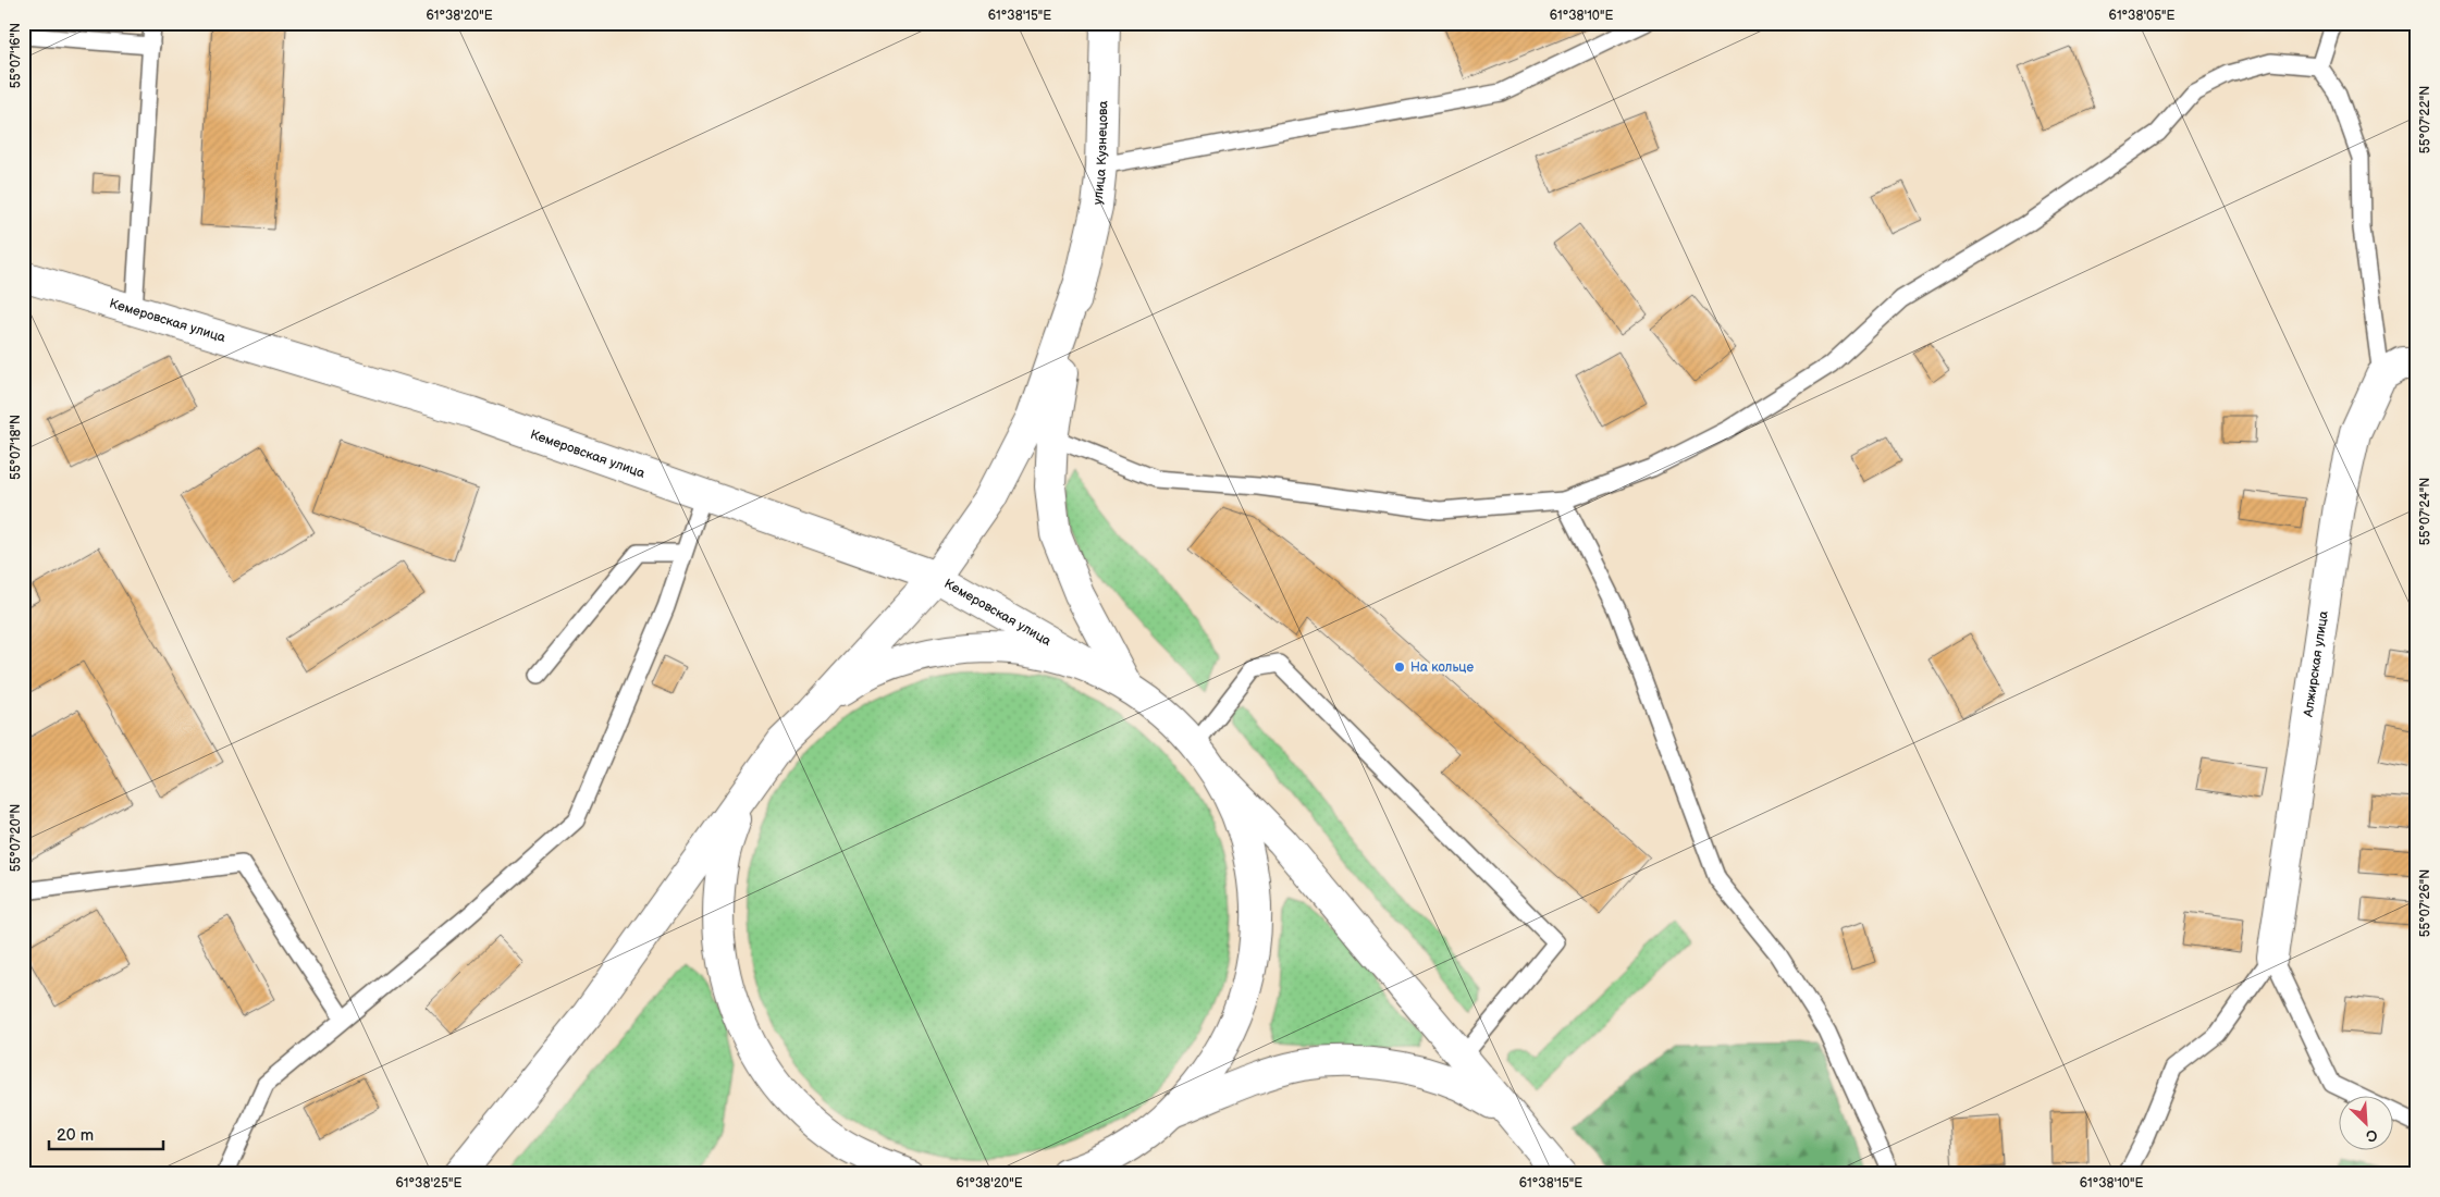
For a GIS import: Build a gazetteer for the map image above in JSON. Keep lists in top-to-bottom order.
{
  "streets": {
    "main road": ["улица Кузнецова", "Кемеровская улица", "Алжирская улица"]
  },
  "places": ["На кольце"],
  "scale_bar": "20 m",
  "north": "bottom right",
  "coordinates": [
    "61°38'20\"E",
    "61°38'15\"E",
    "61°38'10\"E",
    "61°38'05\"E",
    "55°07'16\"N",
    "55°07'22\"N",
    "55°07'18\"N",
    "55°07'24\"N",
    "55°07'20\"N",
    "55°07'26\"N",
    "61°38'25\"E"
  ]
}
